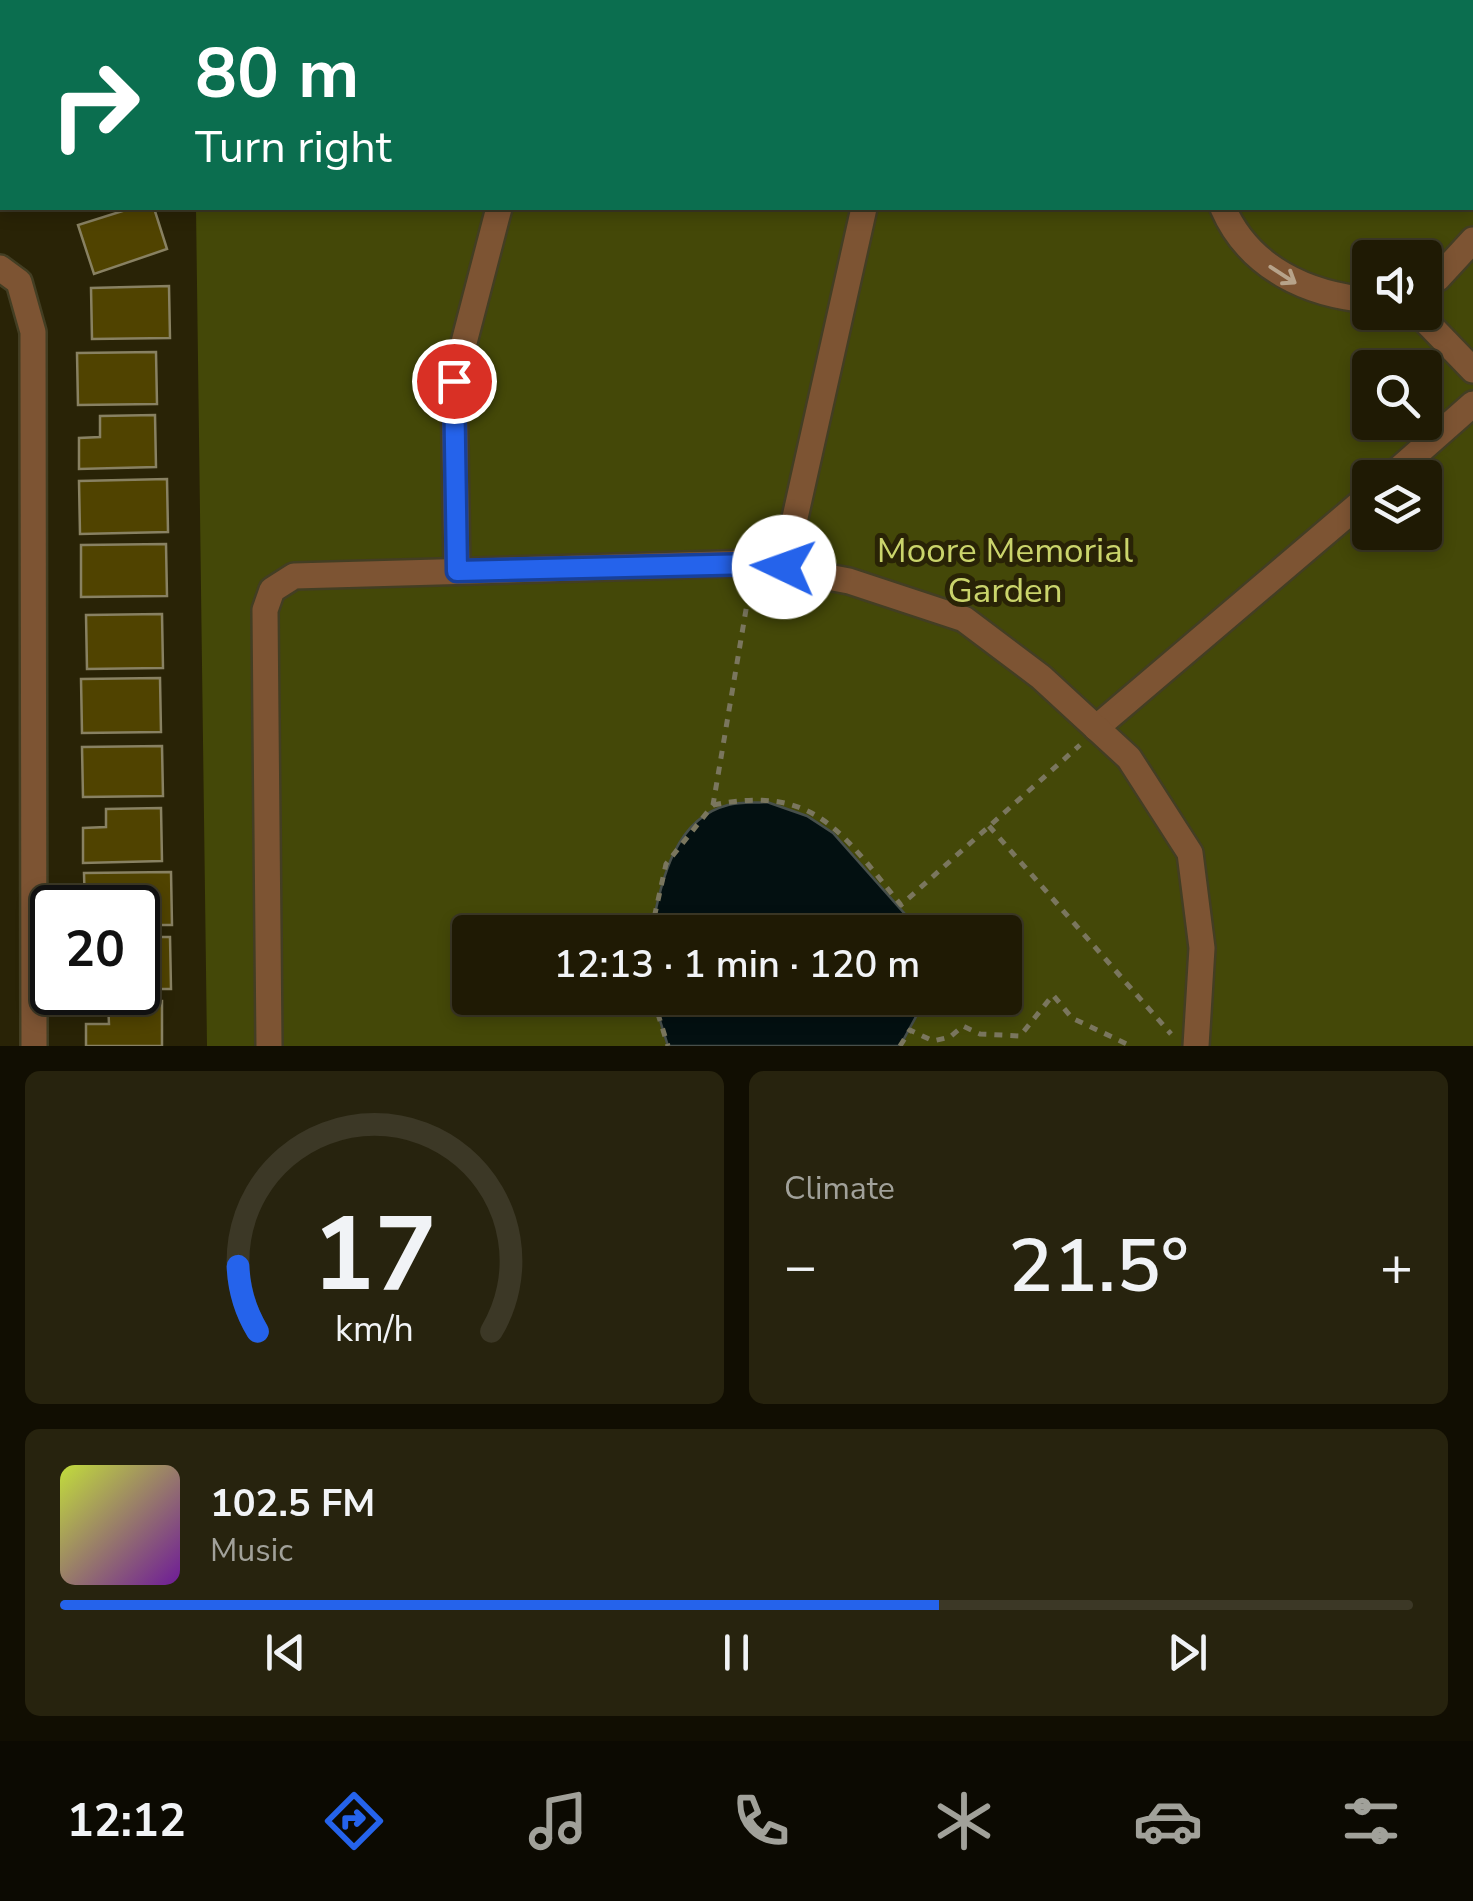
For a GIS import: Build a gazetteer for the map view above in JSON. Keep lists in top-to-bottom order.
{
  "parks": ["Moore Memorial Garden"],
  "page": {
    "turn": ["80 m", "Turn right"],
    "limit": "20",
    "trip": "12:13 · 1 min · 120 m",
    "tile": "Climate",
    "heat": ["−", "21.5°", "+"],
    "song": ["102.5 FM", "Music"],
    "tabs": "12:12",
    "gauge": ["17", "km/h"]
  }
}
